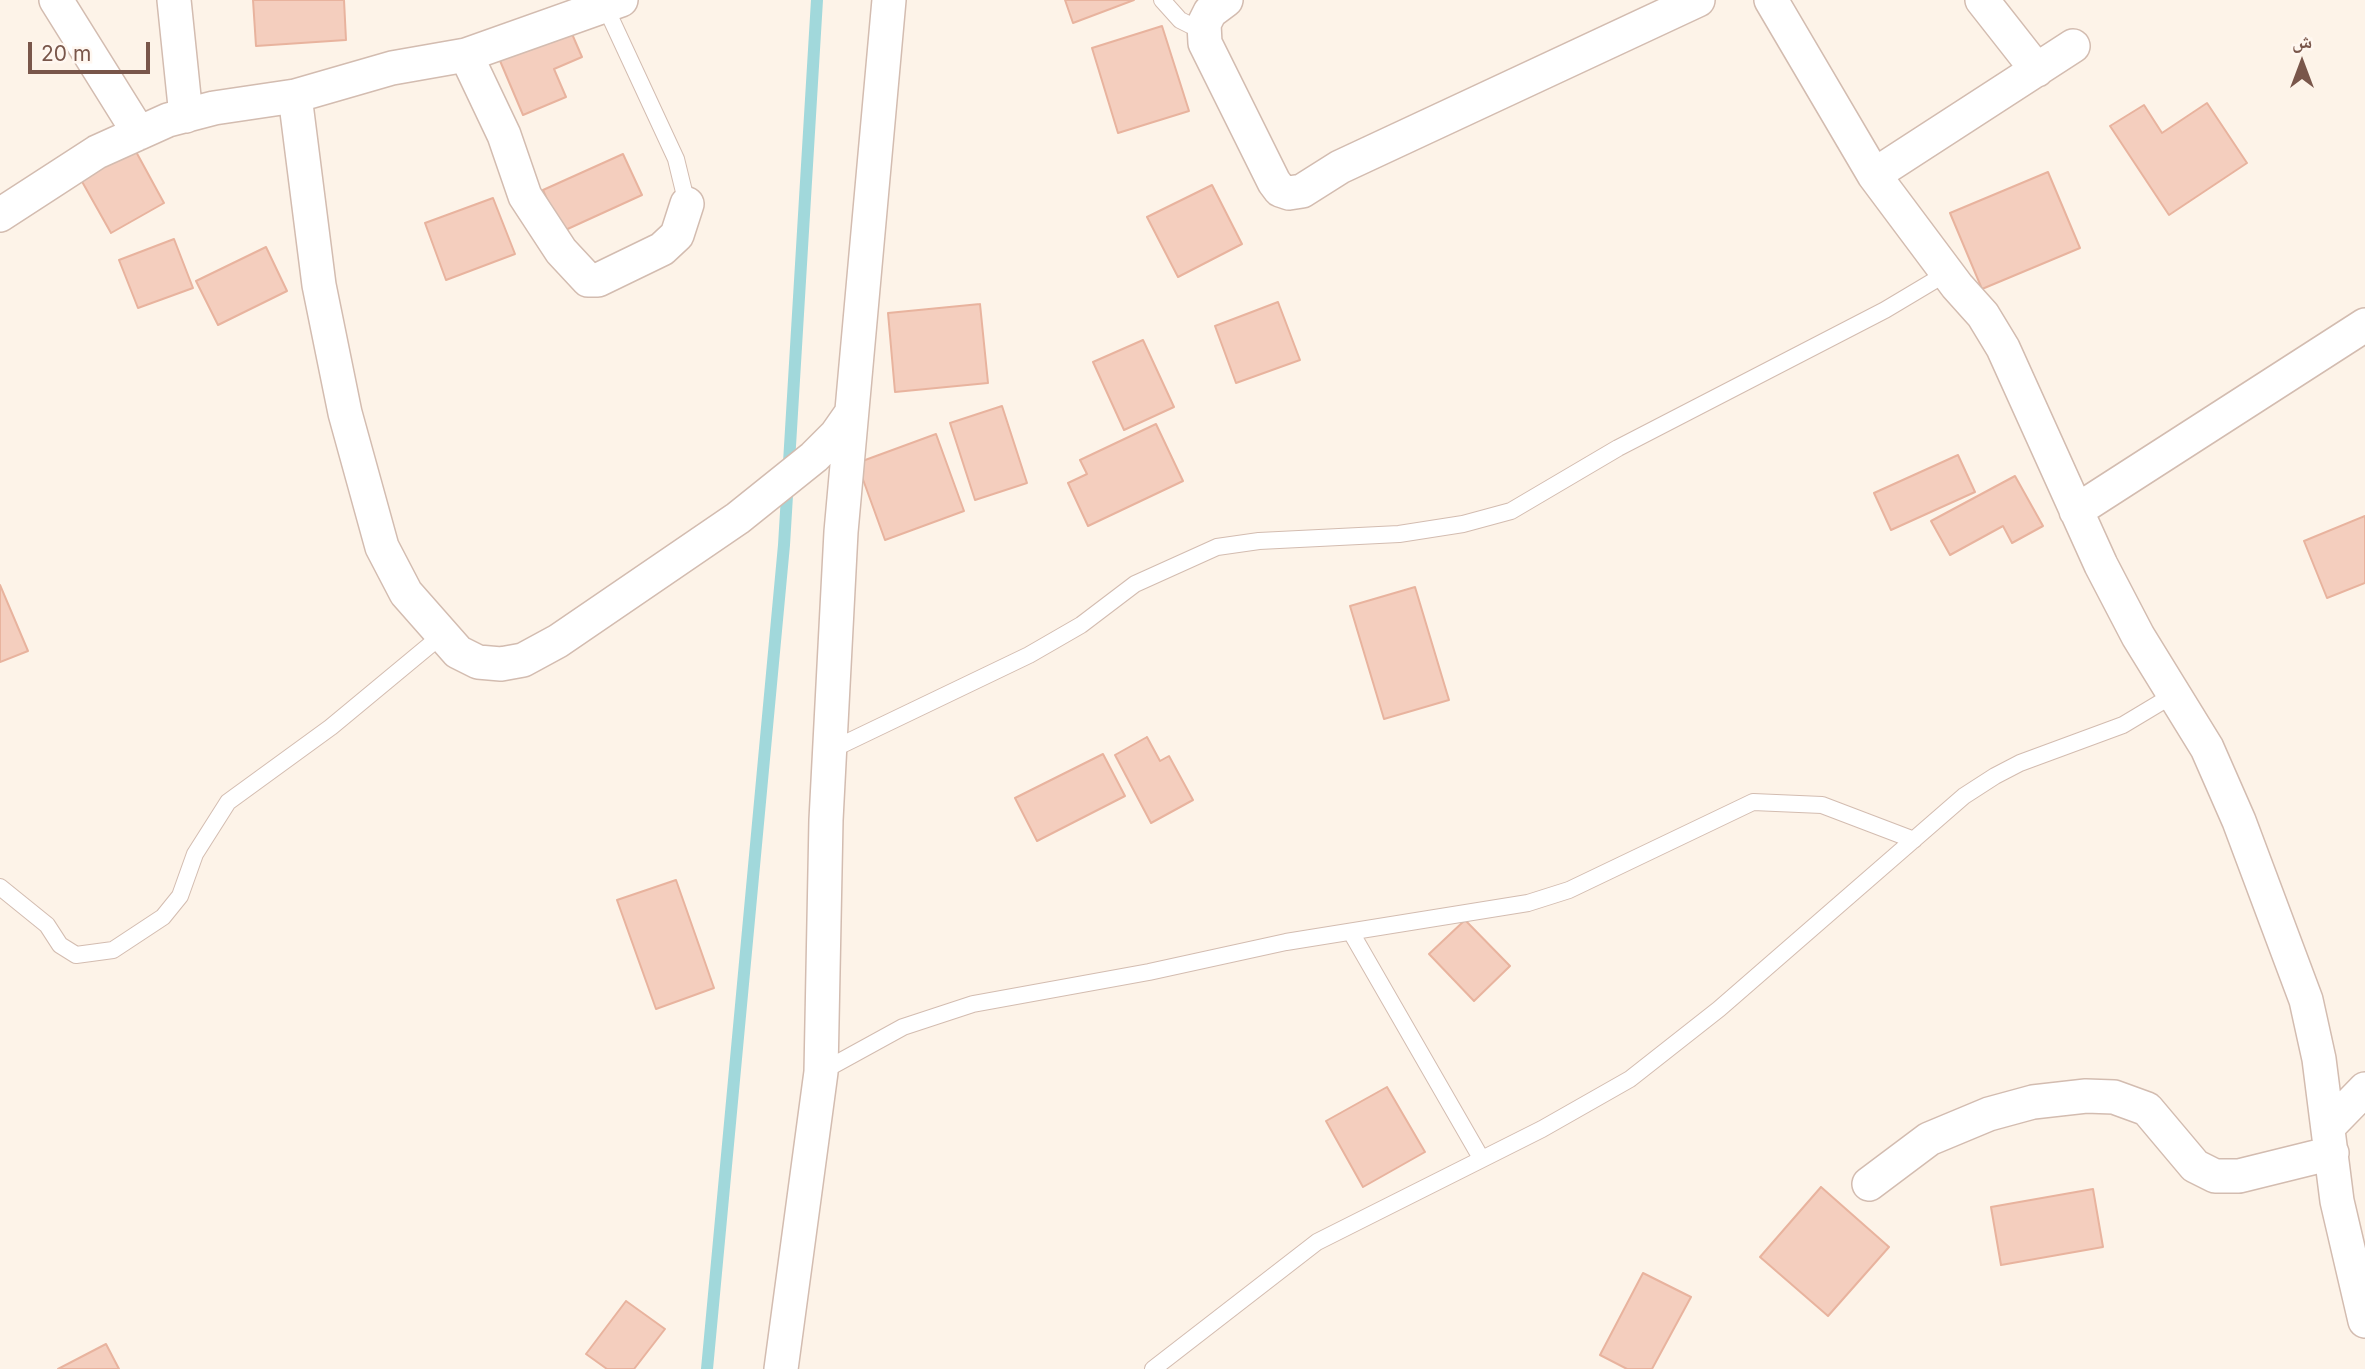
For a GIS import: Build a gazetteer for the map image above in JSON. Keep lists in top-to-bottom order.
{
  "scale_bar": "20 m",
  "north": "top"
}
